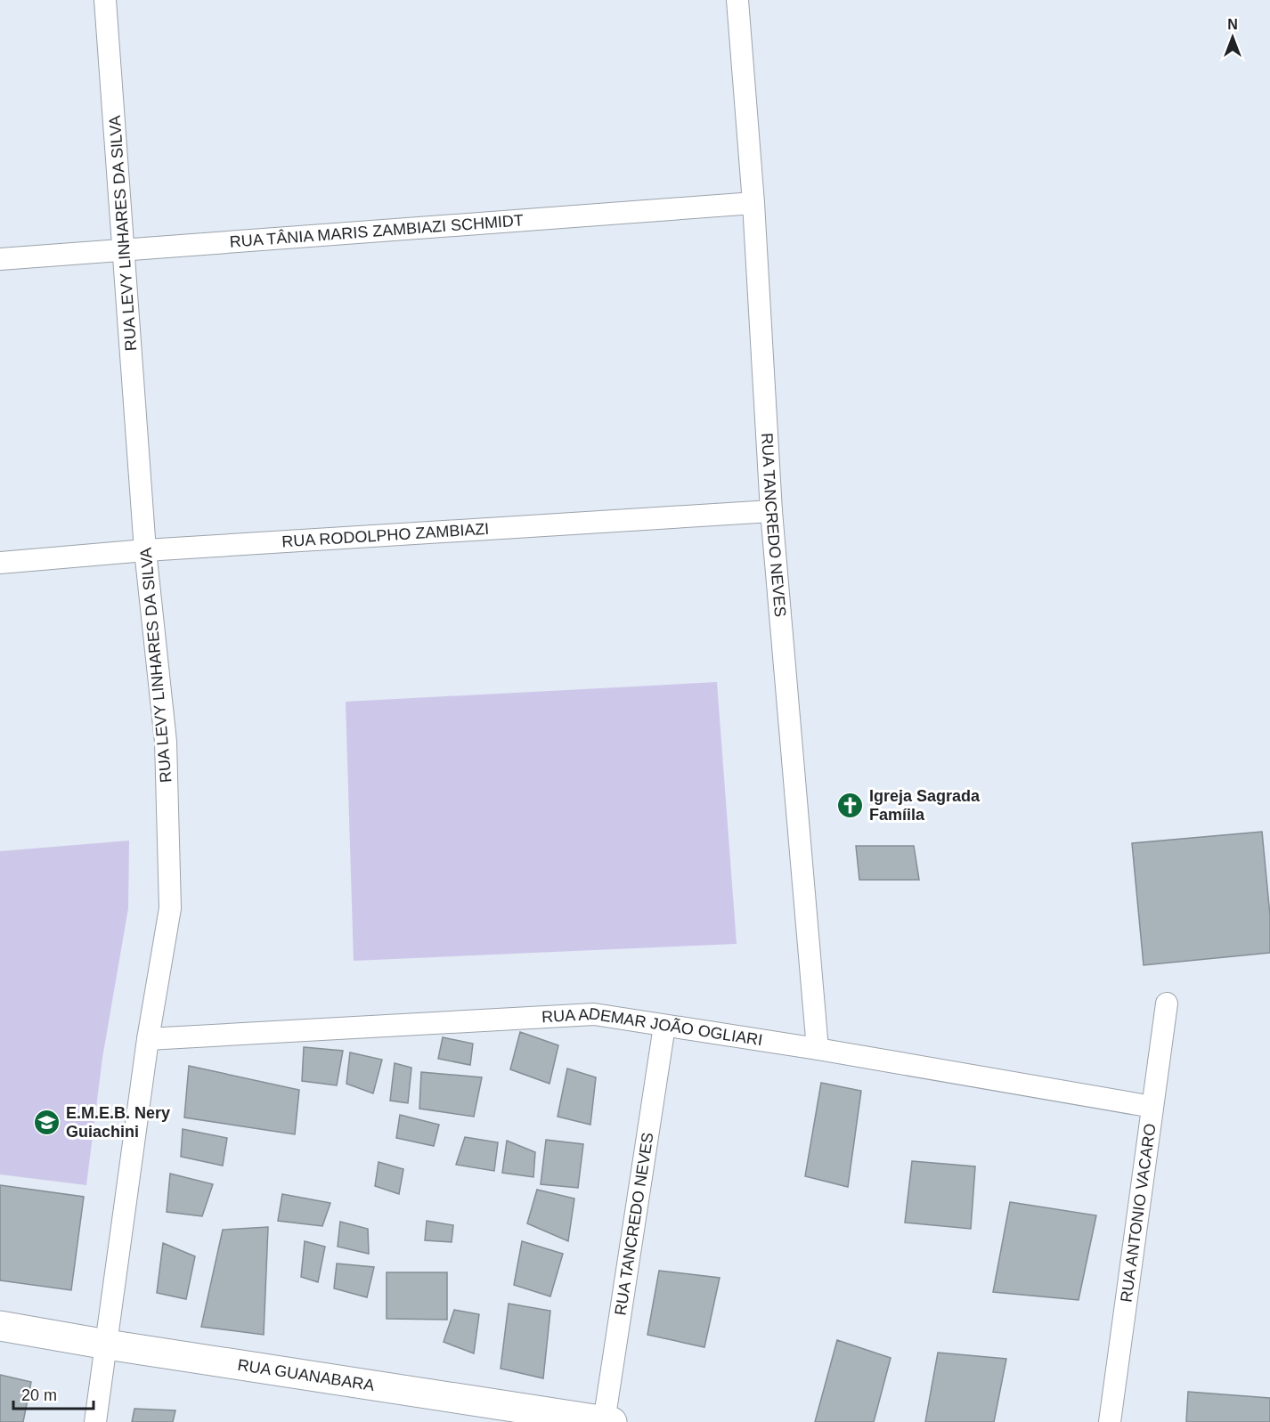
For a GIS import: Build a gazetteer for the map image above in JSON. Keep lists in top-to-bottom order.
{
  "streets": {
    "street": [
      "RUA TÂNIA MARIS ZAMBIAZI SCHMIDT",
      "RUA LEVY LINHARES DA SILVA",
      "RUA TANCREDO NEVES",
      "RUA RODOLPHO ZAMBIAZI",
      "RUA ADEMAR JOÃO OGLIARI",
      "RUA ANTONIO VACARO",
      "RUA GUANABARA"
    ]
  },
  "crossings": [
    ["RUA TÂNIA MARIS ZAMBIAZI SCHMIDT", "RUA LEVY LINHARES DA SILVA"],
    ["RUA TÂNIA MARIS ZAMBIAZI SCHMIDT", "RUA TANCREDO NEVES"],
    ["RUA LEVY LINHARES DA SILVA", "RUA RODOLPHO ZAMBIAZI"],
    ["RUA LEVY LINHARES DA SILVA", "RUA ADEMAR JOÃO OGLIARI"],
    ["RUA LEVY LINHARES DA SILVA", "RUA GUANABARA"],
    ["RUA TANCREDO NEVES", "RUA RODOLPHO ZAMBIAZI"],
    ["RUA TANCREDO NEVES", "RUA ADEMAR JOÃO OGLIARI"],
    ["RUA TANCREDO NEVES", "RUA GUANABARA"],
    ["RUA ADEMAR JOÃO OGLIARI", "RUA ANTONIO VACARO"]
  ],
  "places": {
    "church": ["Igreja Sagrada Famíila"],
    "school or university": ["E.M.E.B. Nery Guiachini"]
  },
  "scale_bar": "20 m",
  "north": "top"
}
